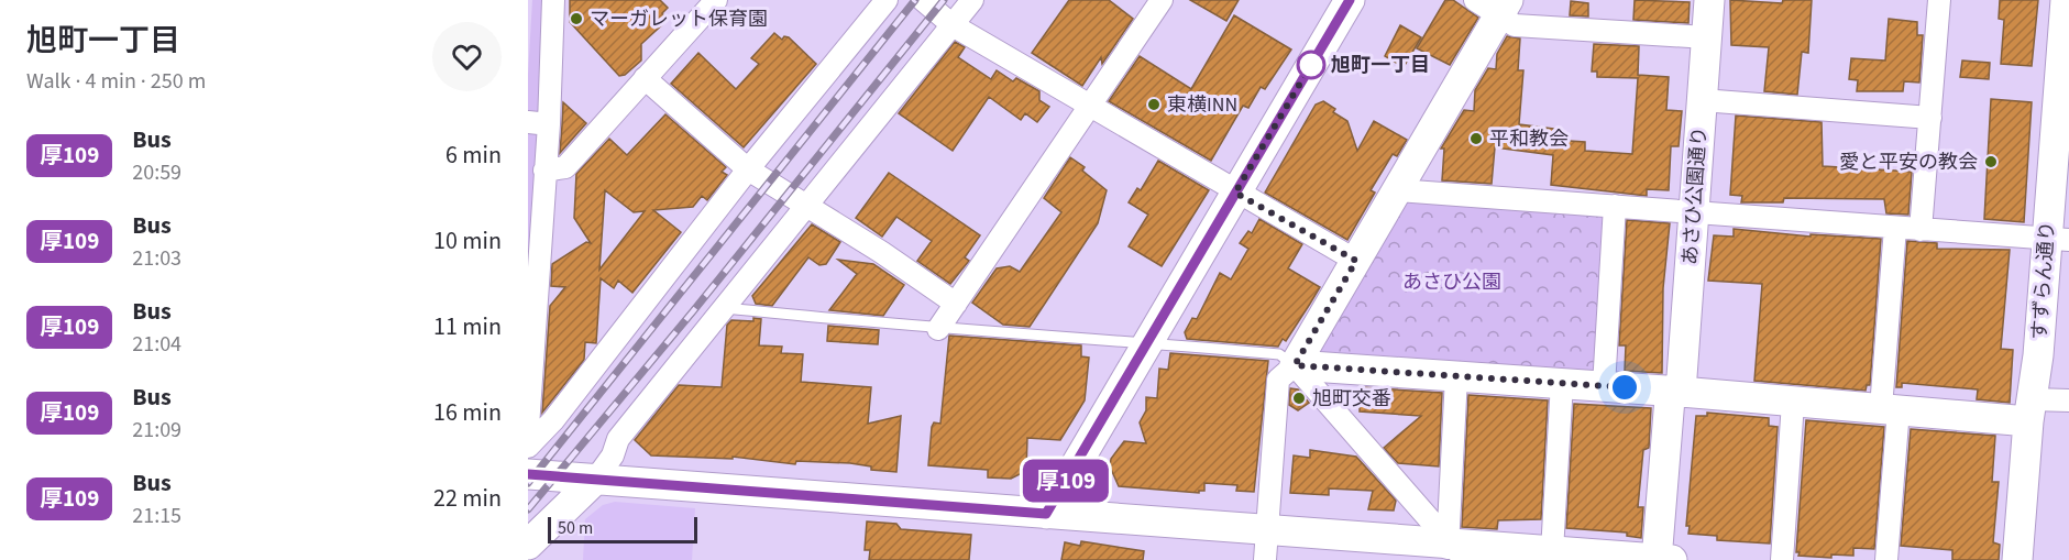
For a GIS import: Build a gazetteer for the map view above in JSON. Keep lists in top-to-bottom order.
{
  "streets": {
    "street": ["あさひ公園通り", "すずらん通り"]
  },
  "parks": ["あさひ公園"],
  "places": [
    "マーガレット保育園",
    "旭町一丁目",
    "東横INN",
    "平和教会",
    "愛と平安の教会",
    "旭町交番"
  ],
  "lines": ["bus line 厚109"],
  "scale_bar": "50 m",
  "page": {
    "heading": ["旭町一丁目", "Walk · 4 min · 250 m"],
    "on_map": "厚109",
    "list": [
      {
        "mark": "厚109",
        "name": "Bus",
        "note": "20:59",
        "value": "6 min"
      },
      {
        "mark": "厚109",
        "name": "Bus",
        "note": "21:03",
        "value": "10 min"
      },
      {
        "mark": "厚109",
        "name": "Bus",
        "note": "21:04",
        "value": "11 min"
      },
      {
        "mark": "厚109",
        "name": "Bus",
        "note": "21:09",
        "value": "16 min"
      },
      {
        "mark": "厚109",
        "name": "Bus",
        "note": "21:15",
        "value": "22 min"
      }
    ],
    "scale": "50 m"
  }
}
